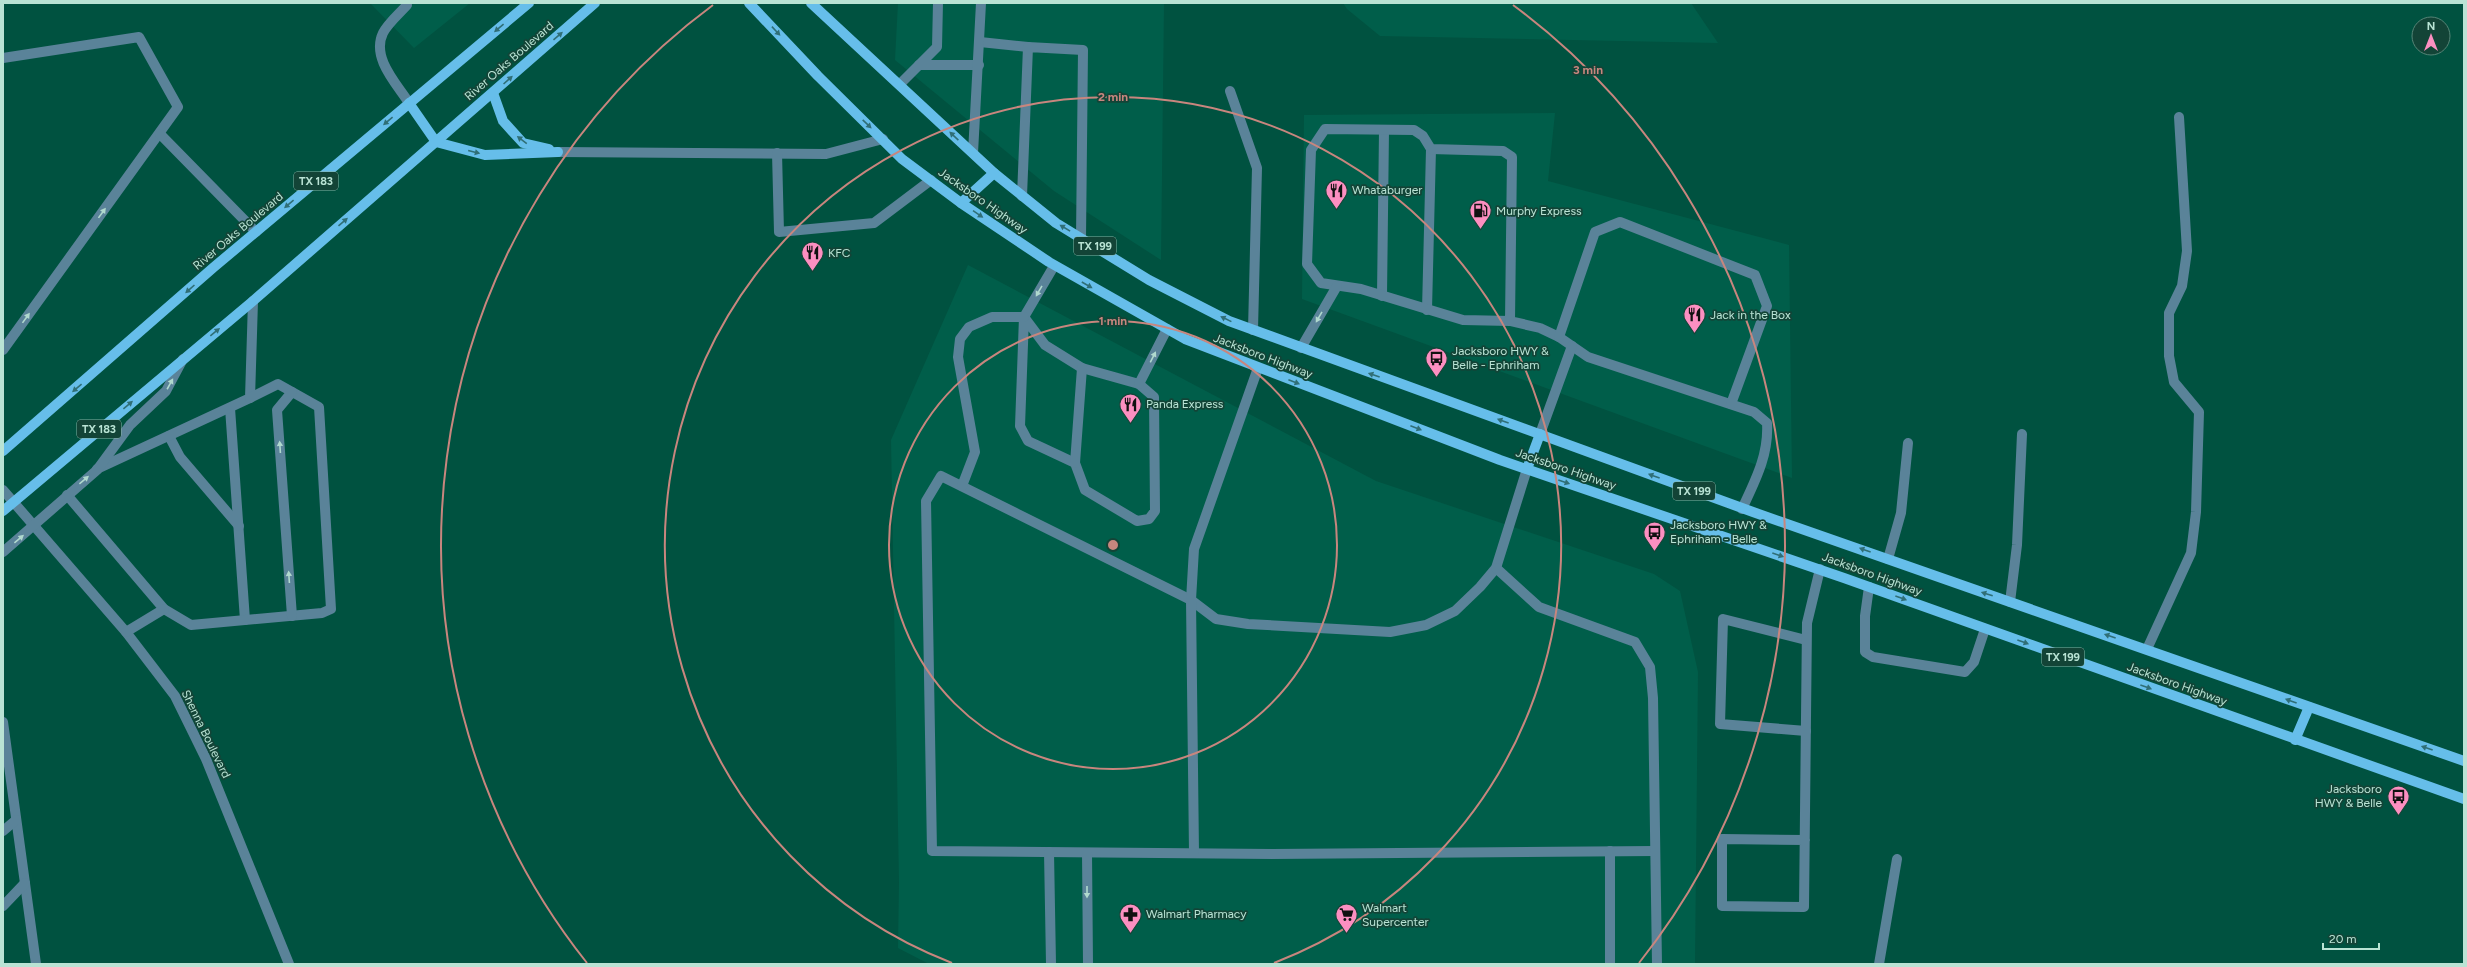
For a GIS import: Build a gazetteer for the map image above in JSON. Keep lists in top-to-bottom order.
{
  "streets": {
    "main road": [
      "River Oaks Boulevard",
      "TX 183",
      "Jacksboro Highway",
      "TX 199"
    ],
    "street": ["Shenna Boulevard"]
  },
  "crossings": [
    ["River Oaks Boulevard", "Shenna Boulevard"]
  ],
  "places": {
    "restaurant": [
      "Whataburger",
      "KFC",
      "Jack in the Box",
      "Panda Express"
    ],
    "fuel station": ["Murphy Express"],
    "bus stop": ["Jacksboro HWY & Belle - Ephriham", "Jacksboro HWY & Ephriham - Belle", "Jacksboro HWY & Belle"],
    "pharmacy": ["Walmart Pharmacy"],
    "supermarket": ["Walmart Supercenter"]
  },
  "scale_bar": "20 m",
  "north": "top",
  "rings": ["3 min", "2 min", "1 min"]
}
